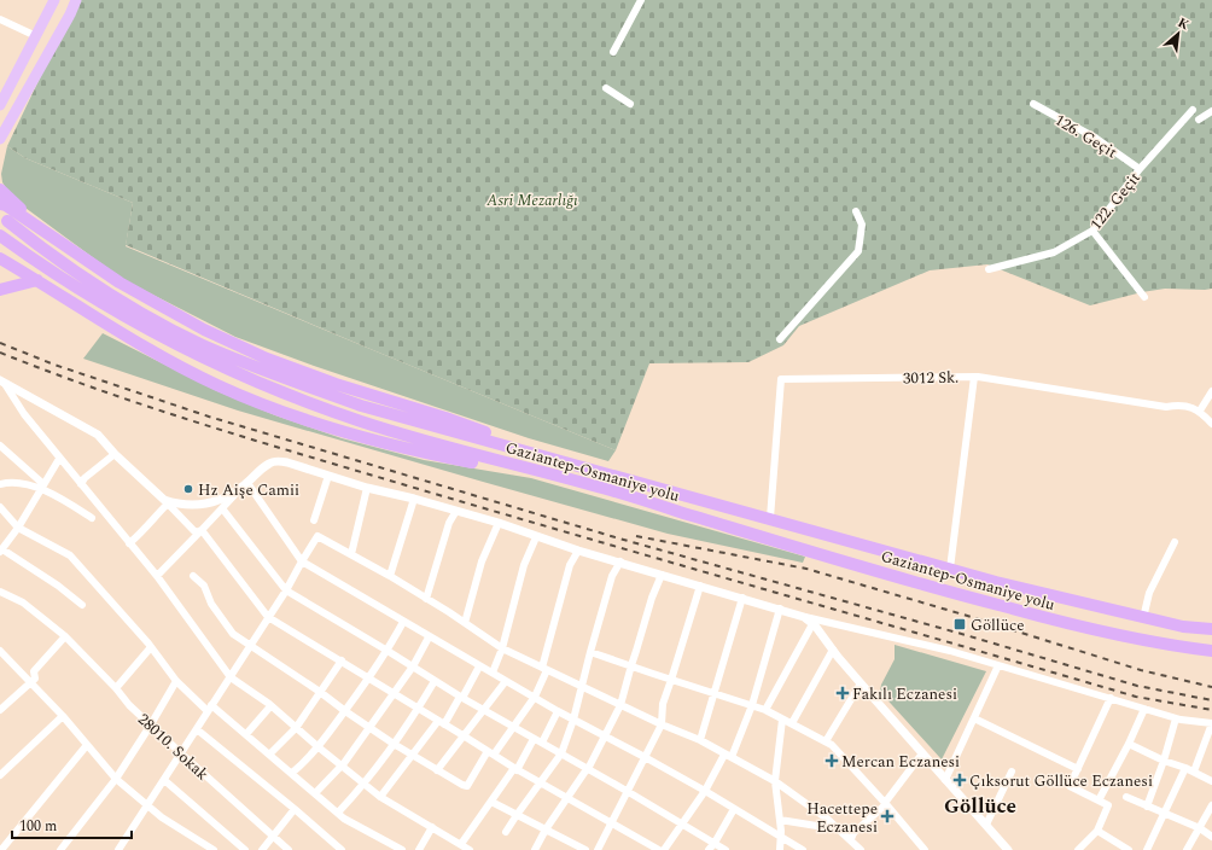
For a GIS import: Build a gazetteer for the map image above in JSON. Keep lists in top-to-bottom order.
{
  "streets": {
    "highway": ["Gaziantep-Osmaniye yolu"],
    "street": [
      "126. Geçit",
      "122. Geçit",
      "3012 Sk.",
      "28010. Sokak"
    ]
  },
  "crossings": [
    ["126. Geçit", "122. Geçit"],
    ["3012 Sk.", "Gaziantep-Osmaniye yolu"]
  ],
  "districts": ["Göllüce"],
  "parks": ["Asri Mezarlığı"],
  "places": {
    "other": ["Hz Aişe Camii"],
    "transit": ["Göllüce"],
    "health": [
      "Fakılı Eczanesi",
      "Mercan Eczanesi",
      "Çıksorut Göllüce Eczanesi",
      "Hacettepe Eczanesi"
    ]
  },
  "scale_bar": "100 m",
  "north": "top right"
}
